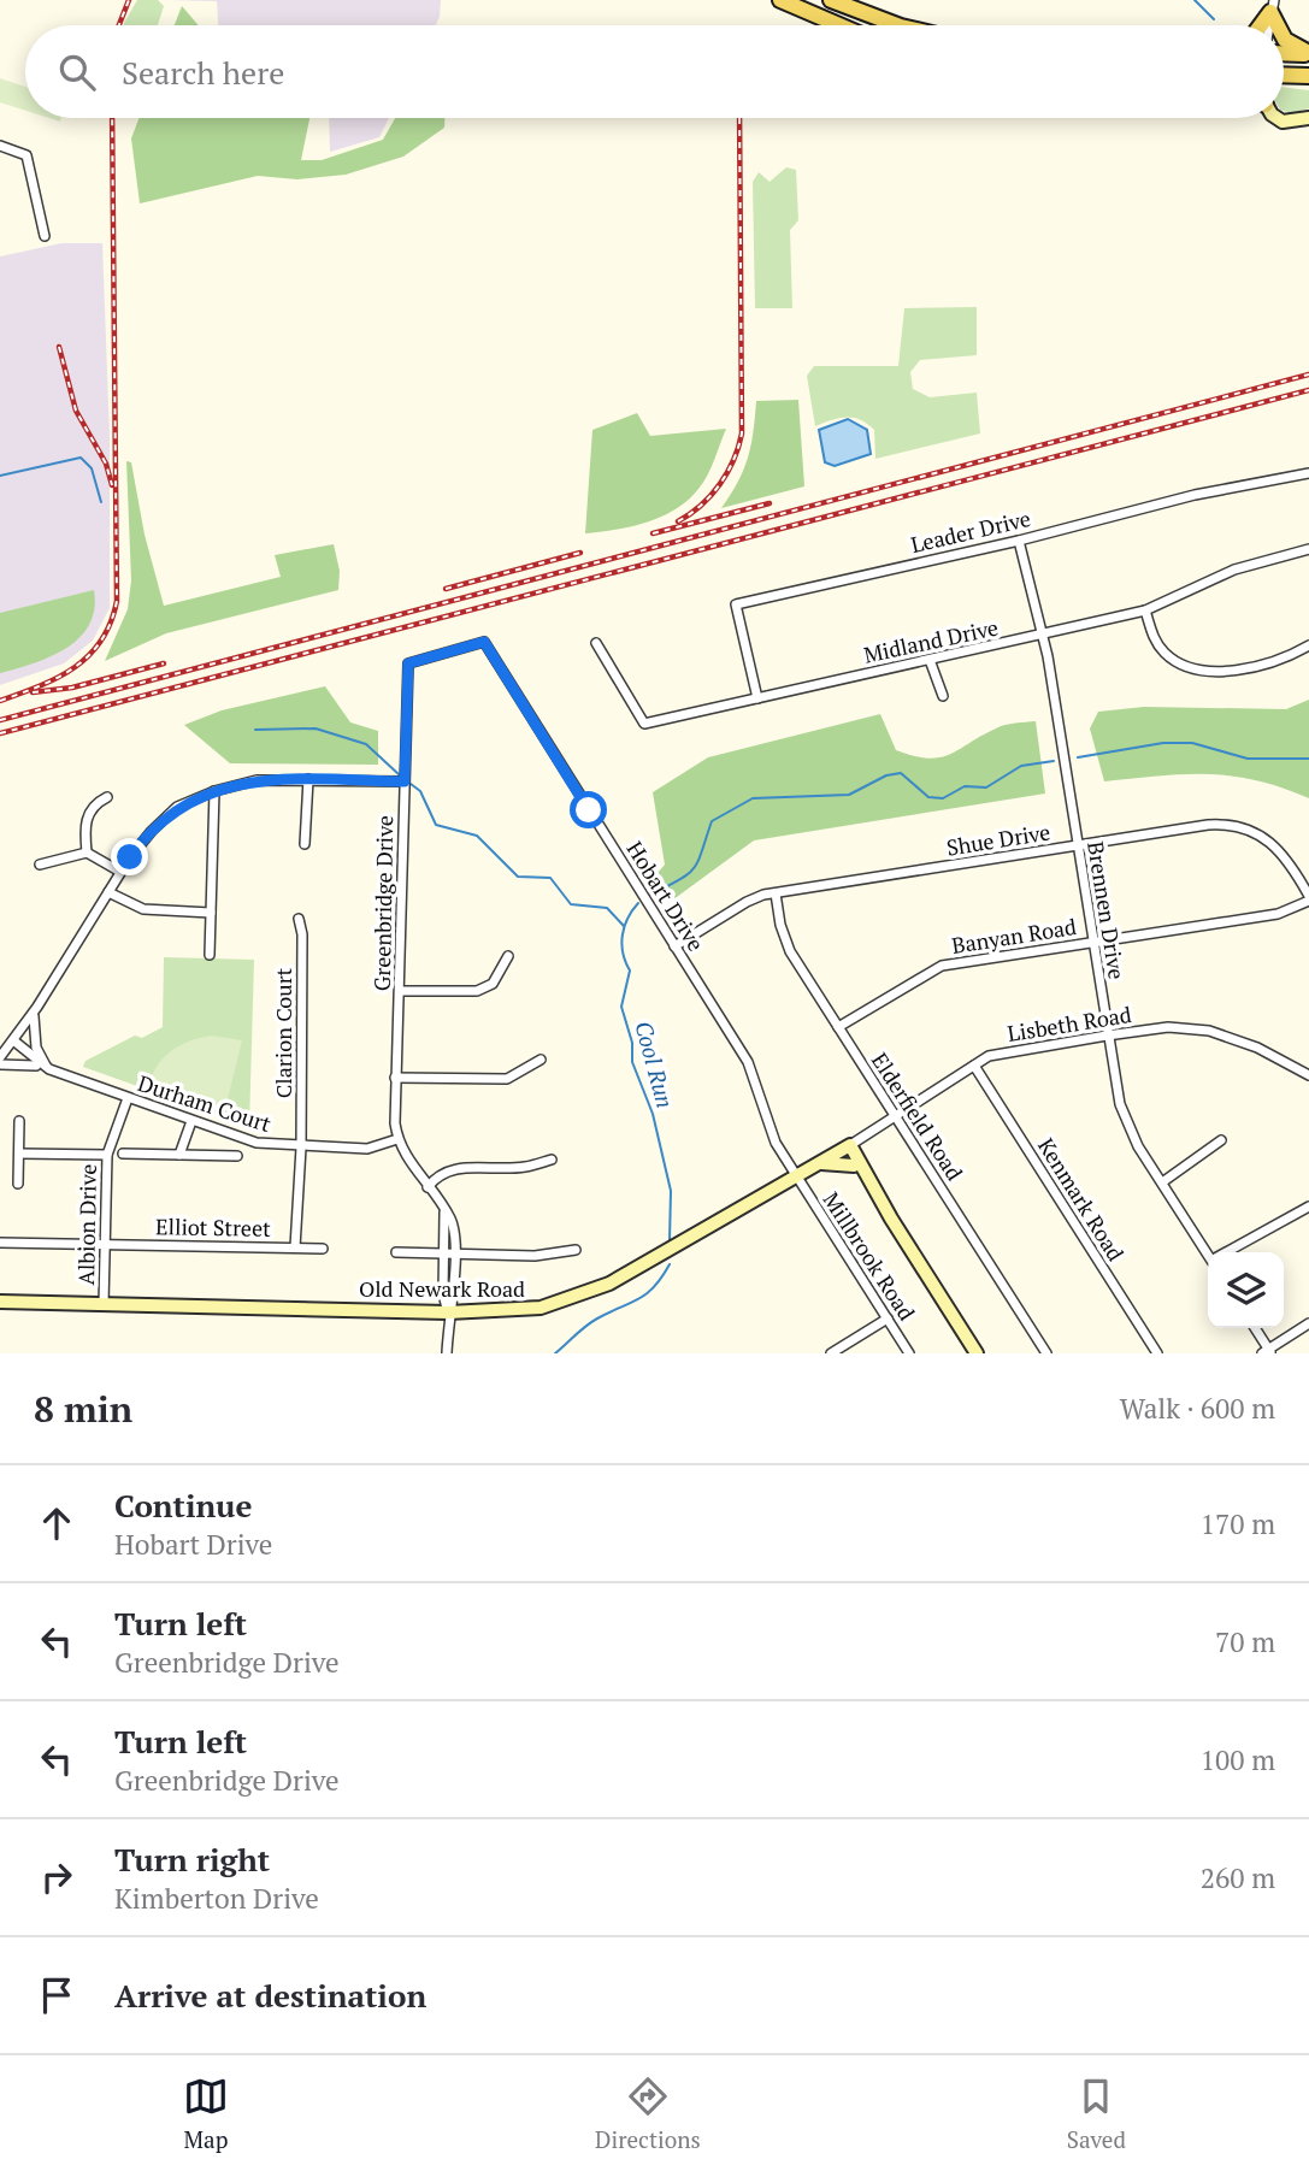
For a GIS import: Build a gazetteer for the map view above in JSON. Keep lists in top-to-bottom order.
{
  "streets": {
    "street": [
      "Leader Drive",
      "Midland Drive",
      "Shue Drive",
      "Hobart Drive",
      "Greenbridge Drive",
      "Brennen Drive",
      "Banyan Road",
      "Lisbeth Road",
      "Clarion Court",
      "Durham Court",
      "Elderfield Road",
      "Kenmark Road",
      "Albion Drive",
      "Elliot Street",
      "Millbrook Road",
      "Old Newark Road"
    ]
  },
  "crossings": [
    ["Leader Drive", "Midland Drive"],
    ["Leader Drive", "Brennen Drive"],
    ["Midland Drive", "Brennen Drive"],
    ["Shue Drive", "Hobart Drive"],
    ["Shue Drive", "Brennen Drive"],
    ["Shue Drive", "Banyan Road"],
    ["Shue Drive", "Elderfield Road"],
    ["Hobart Drive", "Greenbridge Drive"],
    ["Hobart Drive", "Millbrook Road"],
    ["Hobart Drive", "Old Newark Road"],
    ["Greenbridge Drive", "Durham Court"],
    ["Greenbridge Drive", "Old Newark Road"],
    ["Brennen Drive", "Banyan Road"],
    ["Brennen Drive", "Lisbeth Road"],
    ["Banyan Road", "Elderfield Road"],
    ["Lisbeth Road", "Elderfield Road"],
    ["Lisbeth Road", "Kenmark Road"],
    ["Lisbeth Road", "Old Newark Road"],
    ["Clarion Court", "Durham Court"],
    ["Clarion Court", "Elliot Street"],
    ["Durham Court", "Albion Drive"],
    ["Albion Drive", "Elliot Street"],
    ["Albion Drive", "Old Newark Road"],
    ["Millbrook Road", "Old Newark Road"]
  ],
  "water": ["Cool Run"],
  "page": {
    "search": "Search here",
    "heading": ["8 min", "Walk · 600 m"],
    "list": [
      ["Continue", "Hobart Drive", "170 m"],
      ["Turn left", "Greenbridge Drive", "70 m"],
      ["Turn left", "Greenbridge Drive", "100 m"],
      ["Turn right", "Kimberton Drive", "260 m"],
      "Arrive at destination"
    ],
    "nav": ["Map", "Directions", "Saved"]
  }
}
